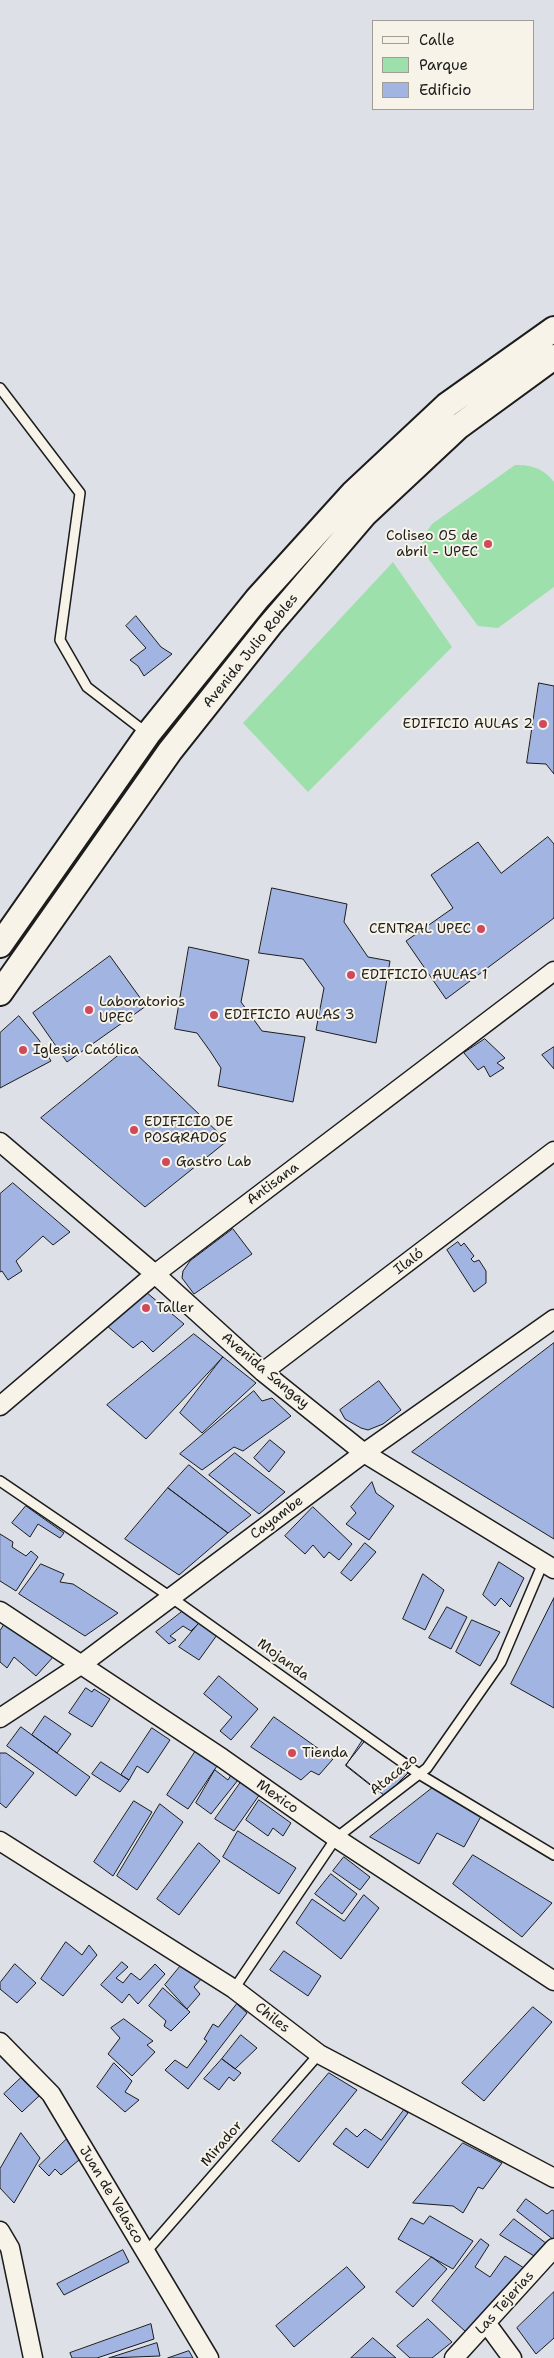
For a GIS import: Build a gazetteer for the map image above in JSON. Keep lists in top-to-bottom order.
{
  "streets": {
    "main road": ["Avenida Julio Robles"],
    "street": [
      "Antisana",
      "Ilaló",
      "Avenida Sangay",
      "Cayambe",
      "Mexico",
      "Chiles",
      "Juan de Velasco",
      "Las Tejerias"
    ],
    "lane": ["Mojanda", "Atacazo", "Mirador"]
  },
  "crossings": [
    ["Antisana", "Avenida Sangay"],
    ["Ilaló", "Avenida Sangay"],
    ["Avenida Sangay", "Cayambe"],
    ["Avenida Sangay", "Atacazo"],
    ["Cayambe", "Mojanda"],
    ["Cayambe", "Mexico"],
    ["Mojanda", "Atacazo"],
    ["Atacazo", "Mexico"],
    ["Atacazo", "Chiles"],
    ["Chiles", "Mirador"],
    ["Mirador", "Juan de Velasco"]
  ],
  "places": [
    "Coliseo 05 de abril - UPEC",
    "EDIFICIO AULAS 2",
    "CENTRAL UPEC",
    "EDIFICIO AULAS 1",
    "Laboratorios UPEC",
    "EDIFICIO AULAS 3",
    "Iglesia Católica",
    "EDIFICIO DE POSGRADOS",
    "Gastro Lab",
    "Taller",
    "Tienda"
  ],
  "legend": ["Calle", "Parque", "Edificio"]
}
